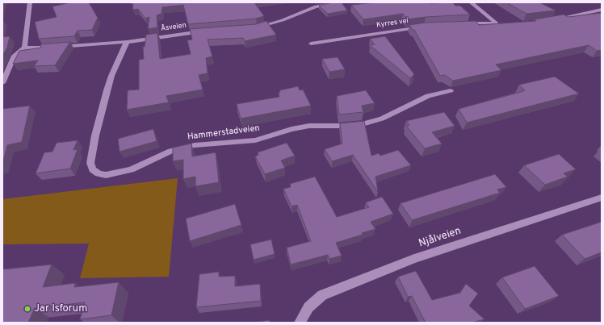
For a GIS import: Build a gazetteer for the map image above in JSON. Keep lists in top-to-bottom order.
{
  "streets": {
    "street": [
      "Kyrres vei",
      "Åsveien",
      "Hammerstadveien",
      "Njålveien"
    ]
  },
  "crossings": [
    ["Åsveien", "Hammerstadveien"]
  ],
  "places": ["Jar Isforum"]
}
